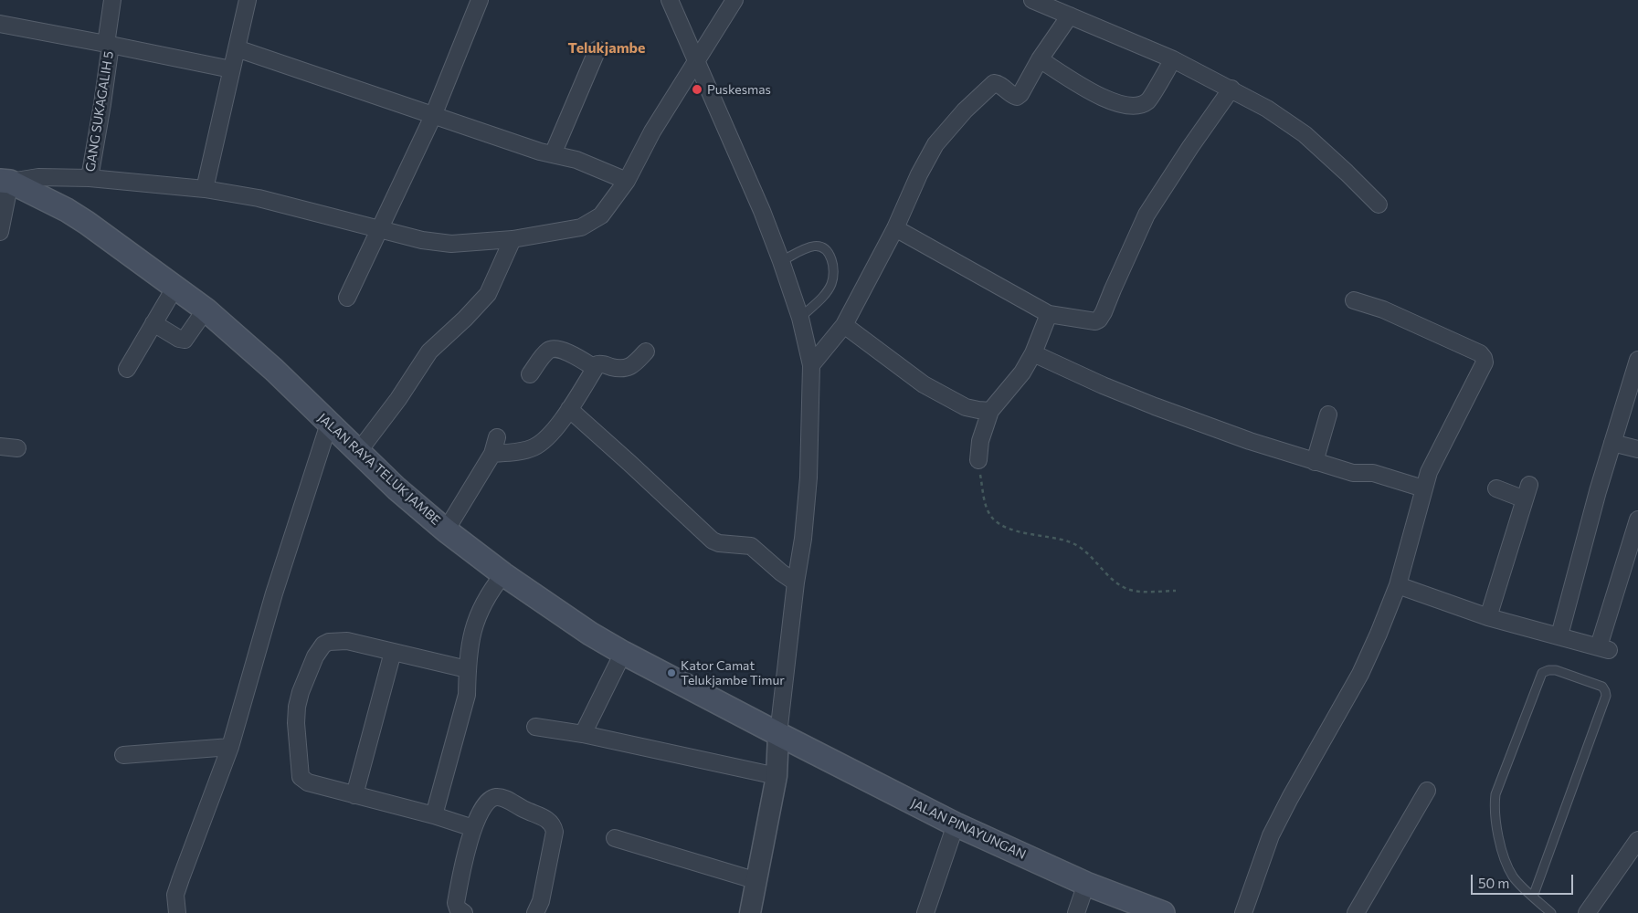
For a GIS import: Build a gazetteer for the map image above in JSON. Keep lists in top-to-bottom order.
{
  "streets": {
    "main road": ["JALAN RAYA TELUK JAMBE", "JALAN PINAYUNGAN"],
    "street": ["GANG SUKAGALIH 5"]
  },
  "crossings": [
    ["JALAN RAYA TELUK JAMBE", "JALAN PINAYUNGAN"]
  ],
  "districts": ["Telukjambe"],
  "places": ["Puskesmas", "Kator Camat Telukjambe Timur"],
  "scale_bar": "50 m"
}
